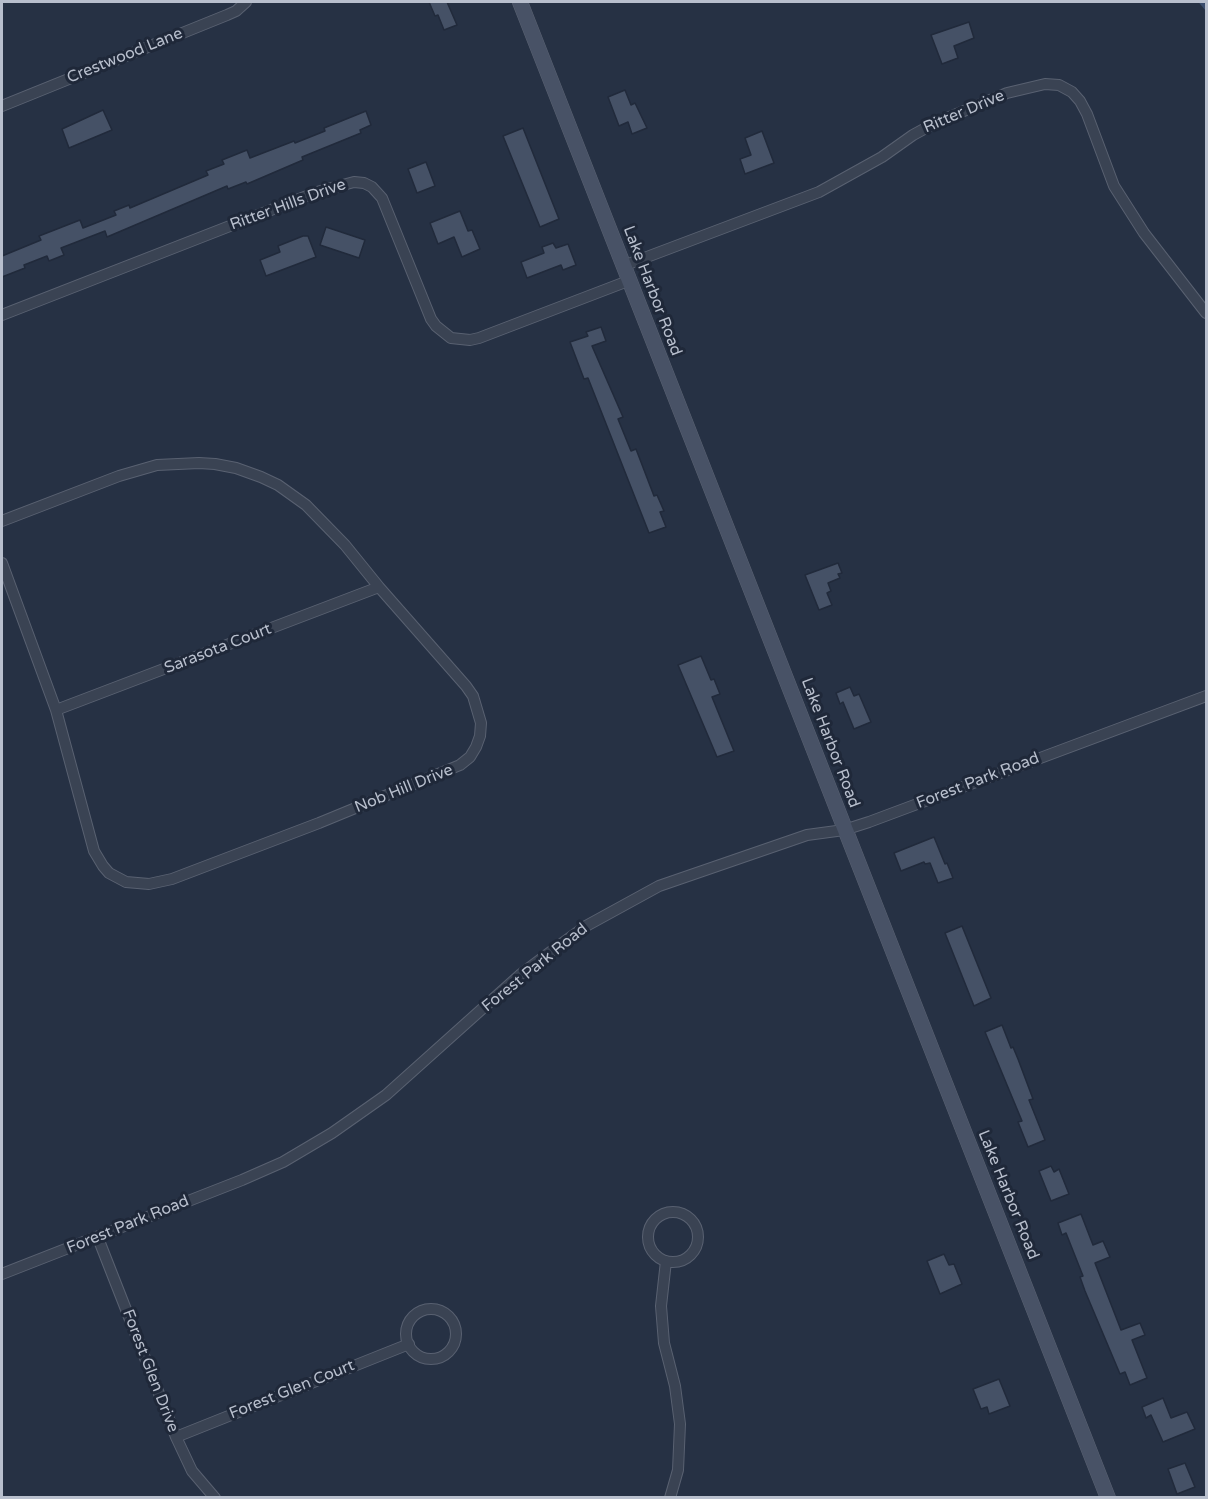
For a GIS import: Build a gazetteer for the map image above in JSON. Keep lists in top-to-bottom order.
{
  "streets": {
    "street": [
      "Crestwood Lane",
      "Ritter Drive",
      "Ritter Hills Drive",
      "Lake Harbor Road",
      "Sarasota Court",
      "Forest Park Road",
      "Nob Hill Drive",
      "Forest Glen Drive",
      "Forest Glen Court"
    ]
  },
  "crossings": [
    ["Ritter Drive", "Ritter Hills Drive"],
    ["Ritter Drive", "Lake Harbor Road"],
    ["Ritter Hills Drive", "Lake Harbor Road"],
    ["Lake Harbor Road", "Forest Park Road"],
    ["Sarasota Court", "Nob Hill Drive"],
    ["Forest Park Road", "Forest Glen Drive"],
    ["Forest Glen Drive", "Forest Glen Court"]
  ]
}
